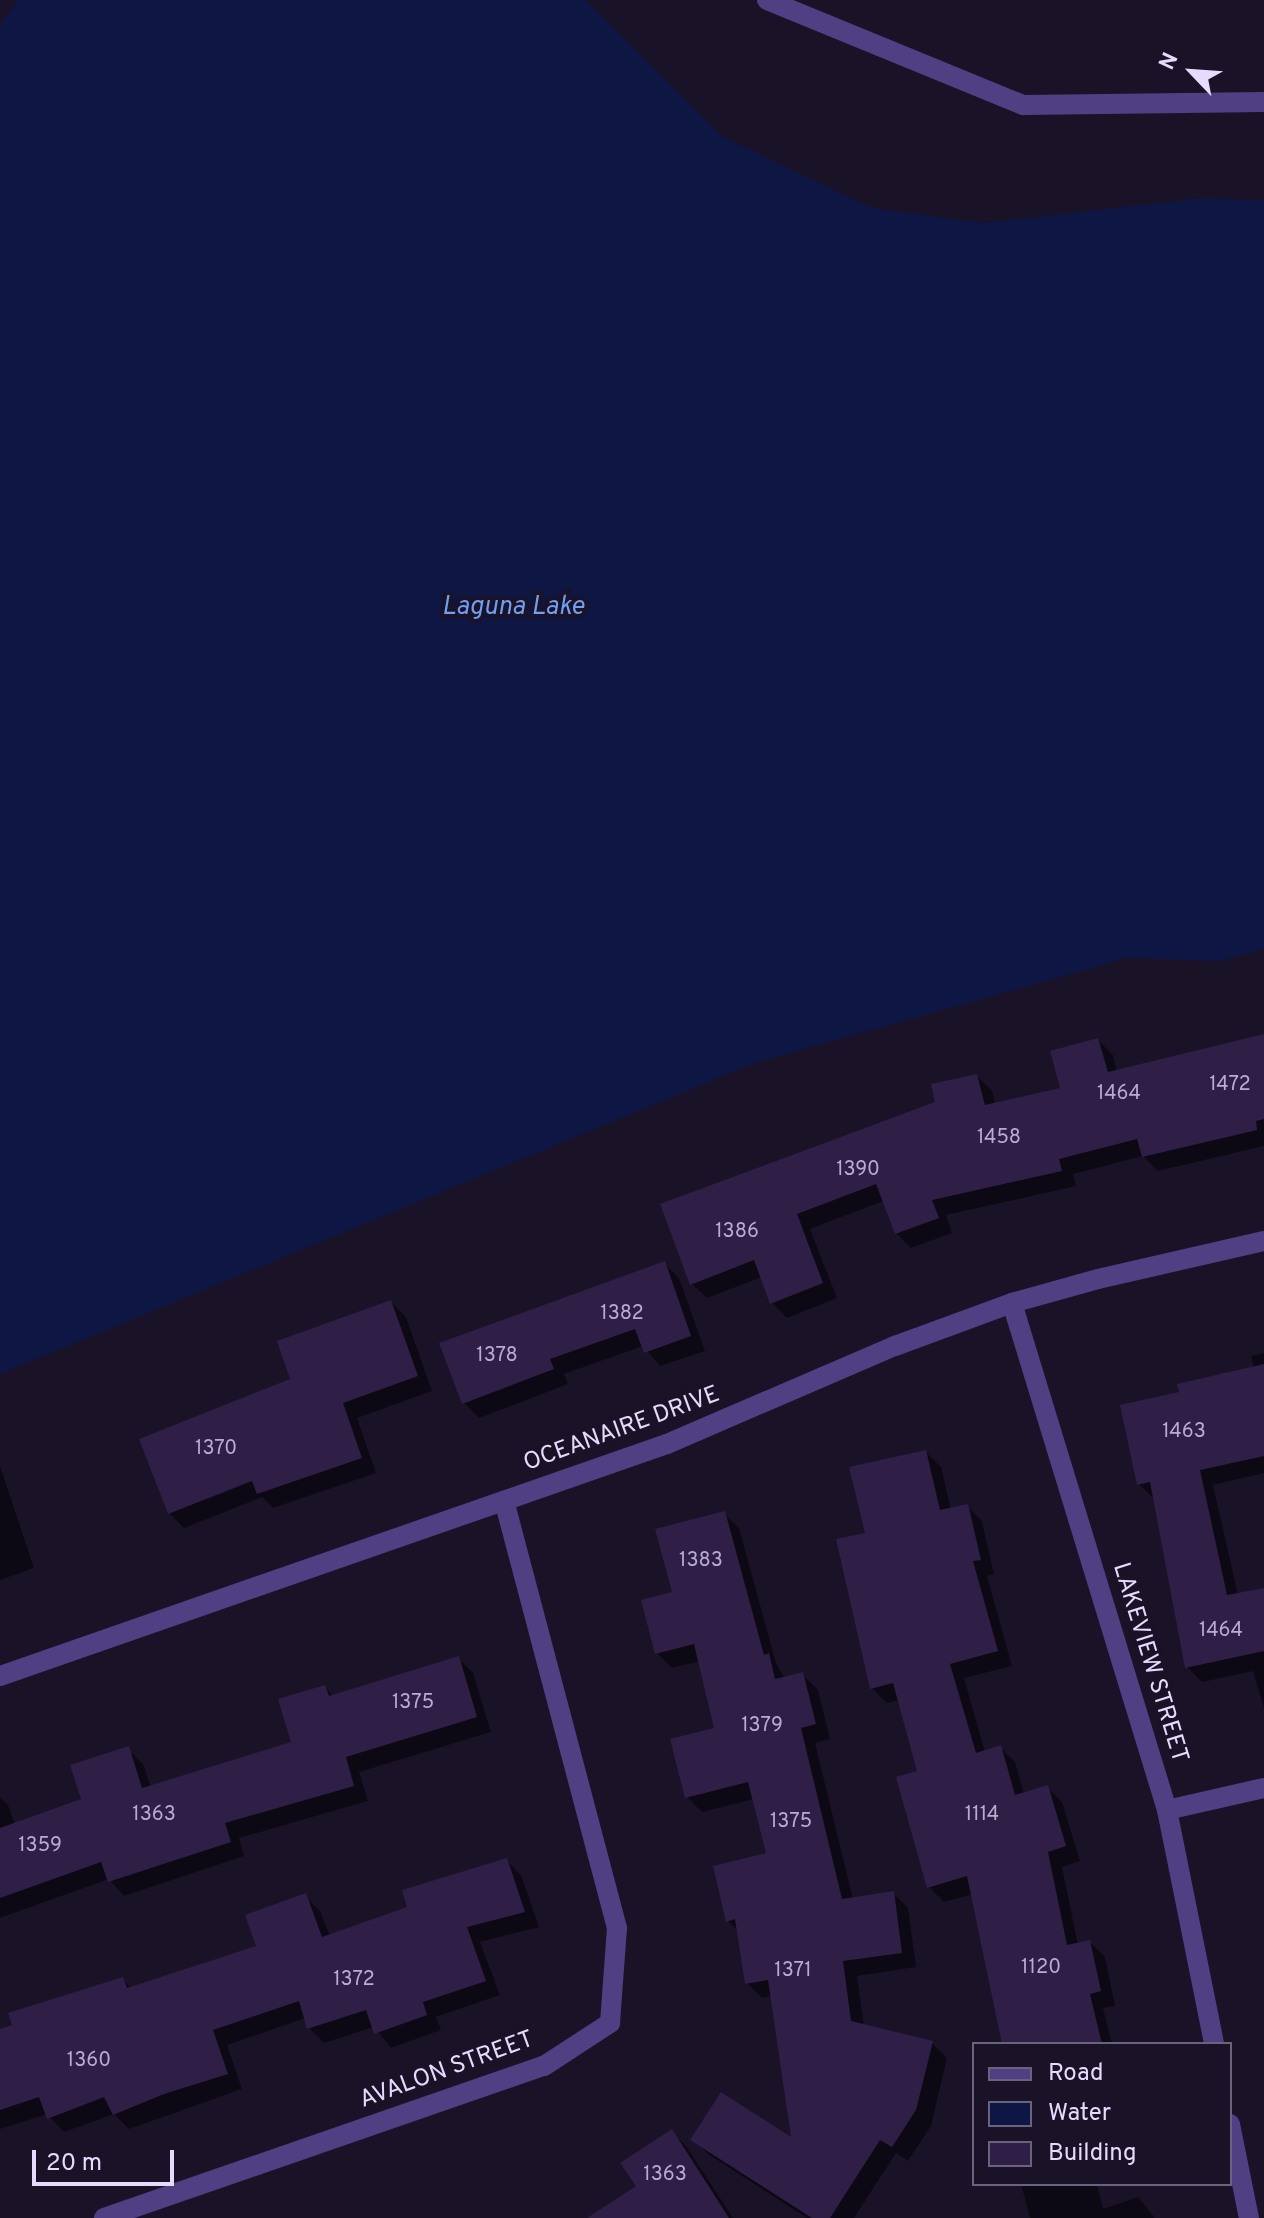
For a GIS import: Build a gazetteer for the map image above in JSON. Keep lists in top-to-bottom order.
{
  "streets": {
    "street": ["OCEANAIRE DRIVE", "LAKEVIEW STREET", "AVALON STREET"]
  },
  "crossings": [
    ["OCEANAIRE DRIVE", "LAKEVIEW STREET"],
    ["OCEANAIRE DRIVE", "AVALON STREET"]
  ],
  "water": ["Laguna Lake"],
  "house_numbers": [
    "1472",
    "1464",
    "1458",
    "1390",
    "1386",
    "1382",
    "1378",
    "1463",
    "1370",
    "1383",
    "1464",
    "1375",
    "1379",
    "1363",
    "1114",
    "1375",
    "1359",
    "1120",
    "1371",
    "1372",
    "1360",
    "1363"
  ],
  "legend": ["Road", "Water", "Building"],
  "scale_bar": "20 m",
  "north": "top left"
}
